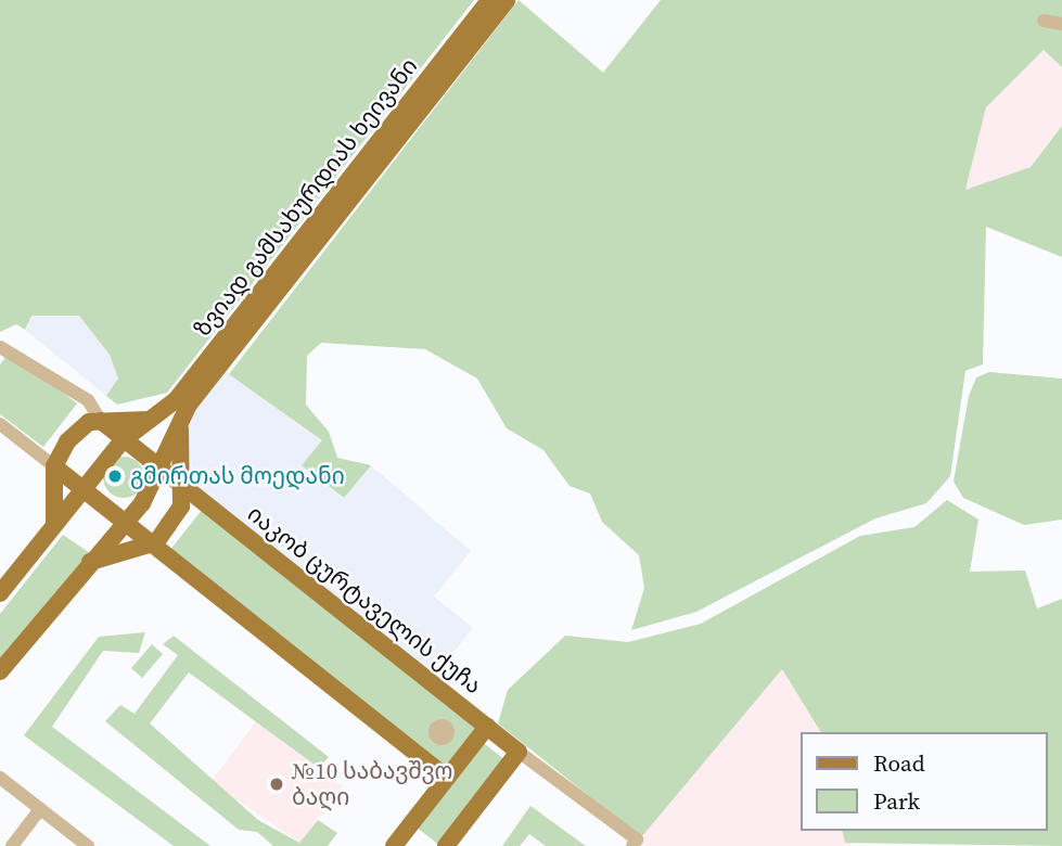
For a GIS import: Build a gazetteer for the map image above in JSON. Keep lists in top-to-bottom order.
{
  "streets": {
    "main road": ["ზვიად გამსახურდიას ხეივანი", "იაკობ ცურტაველის ქუჩა"]
  },
  "places": ["გმირთას მოედანი", "№10 საბავშვო ბაღი"],
  "legend": ["Road", "Park"]
}
